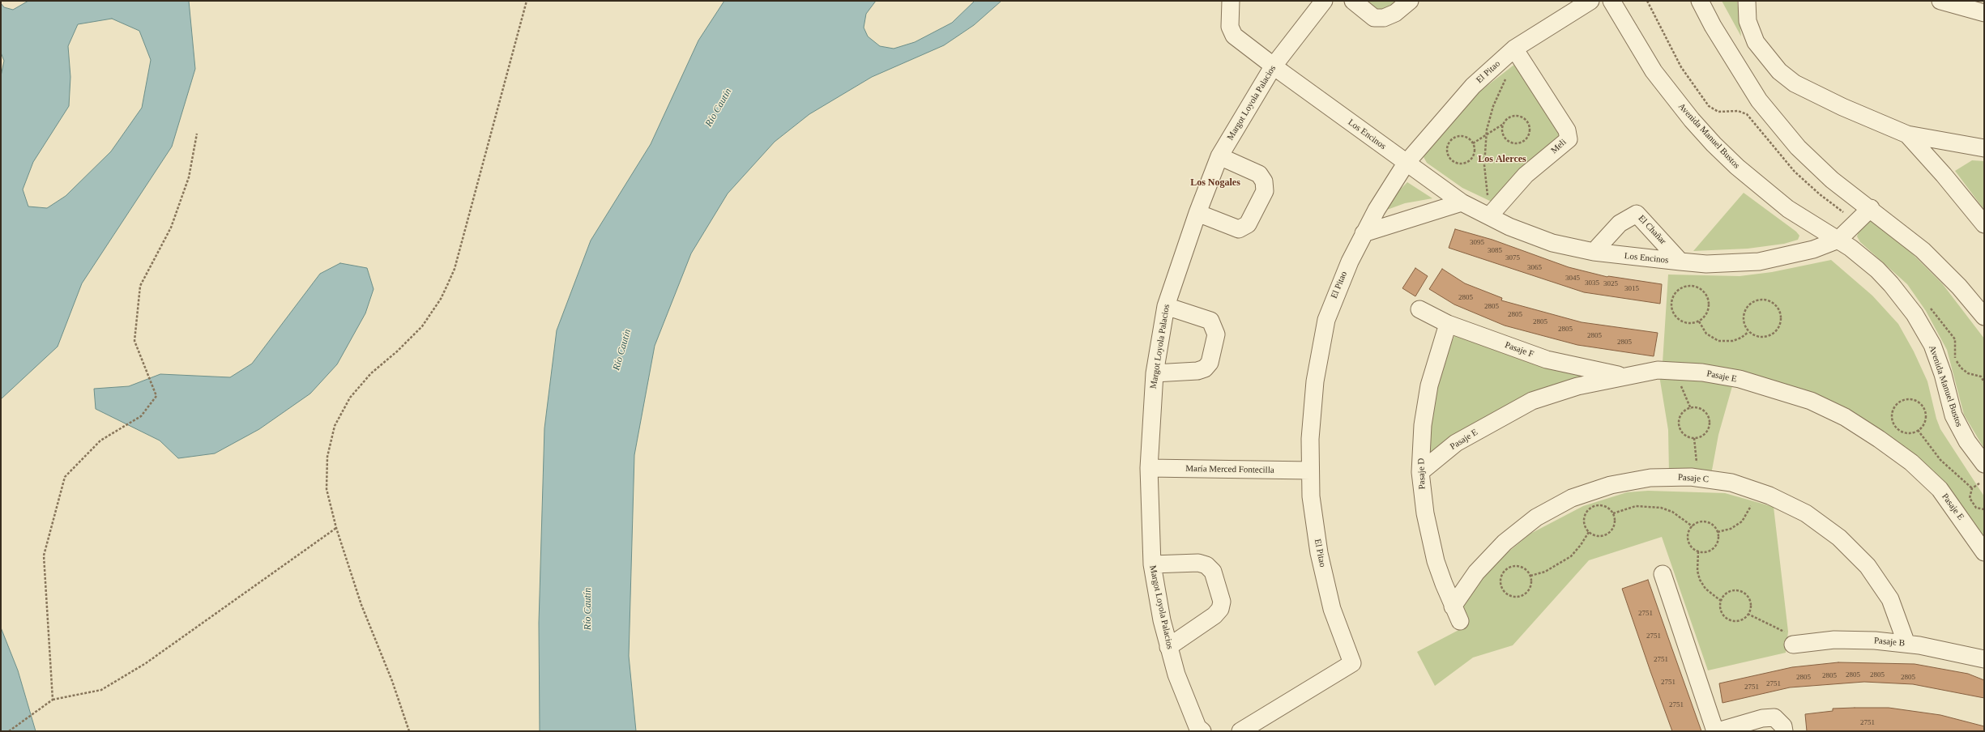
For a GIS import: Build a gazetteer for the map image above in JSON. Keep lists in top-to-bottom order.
{
  "streets": {
    "street": [
      "El Pitao",
      "Margot Loyola Palacios",
      "Los Encinos",
      "Avenida Manuel Bustos",
      "Meli",
      "El Chañar",
      "Pasaje F",
      "Pasaje E",
      "María Merced Fontecilla",
      "Pasaje D",
      "Pasaje C",
      "Pasaje B"
    ]
  },
  "crossings": [
    ["El Pitao", "Los Encinos"],
    ["El Pitao", "Meli"],
    ["El Pitao", "María Merced Fontecilla"],
    ["Margot Loyola Palacios", "Los Encinos"],
    ["Margot Loyola Palacios", "María Merced Fontecilla"],
    ["Los Encinos", "Avenida Manuel Bustos"],
    ["Los Encinos", "Meli"],
    ["Los Encinos", "El Chañar"],
    ["Pasaje F", "Pasaje E"],
    ["Pasaje F", "Pasaje D"],
    ["Pasaje E", "Pasaje D"],
    ["Pasaje D", "Pasaje C"],
    ["Pasaje C", "Pasaje B"]
  ],
  "districts": ["Los Alerces", "Los Nogales"],
  "water": ["Río Cautín"],
  "house_numbers": [
    "3095",
    "3085",
    "3075",
    "3065",
    "3045",
    "3035",
    "3025",
    "3015",
    "2805",
    "2805",
    "2805",
    "2805",
    "2805",
    "2805",
    "2805",
    "2751",
    "2751",
    "2751",
    "2805",
    "2805",
    "2805",
    "2805",
    "2805",
    "2751",
    "2751",
    "2751",
    "2751",
    "2751"
  ]
}
